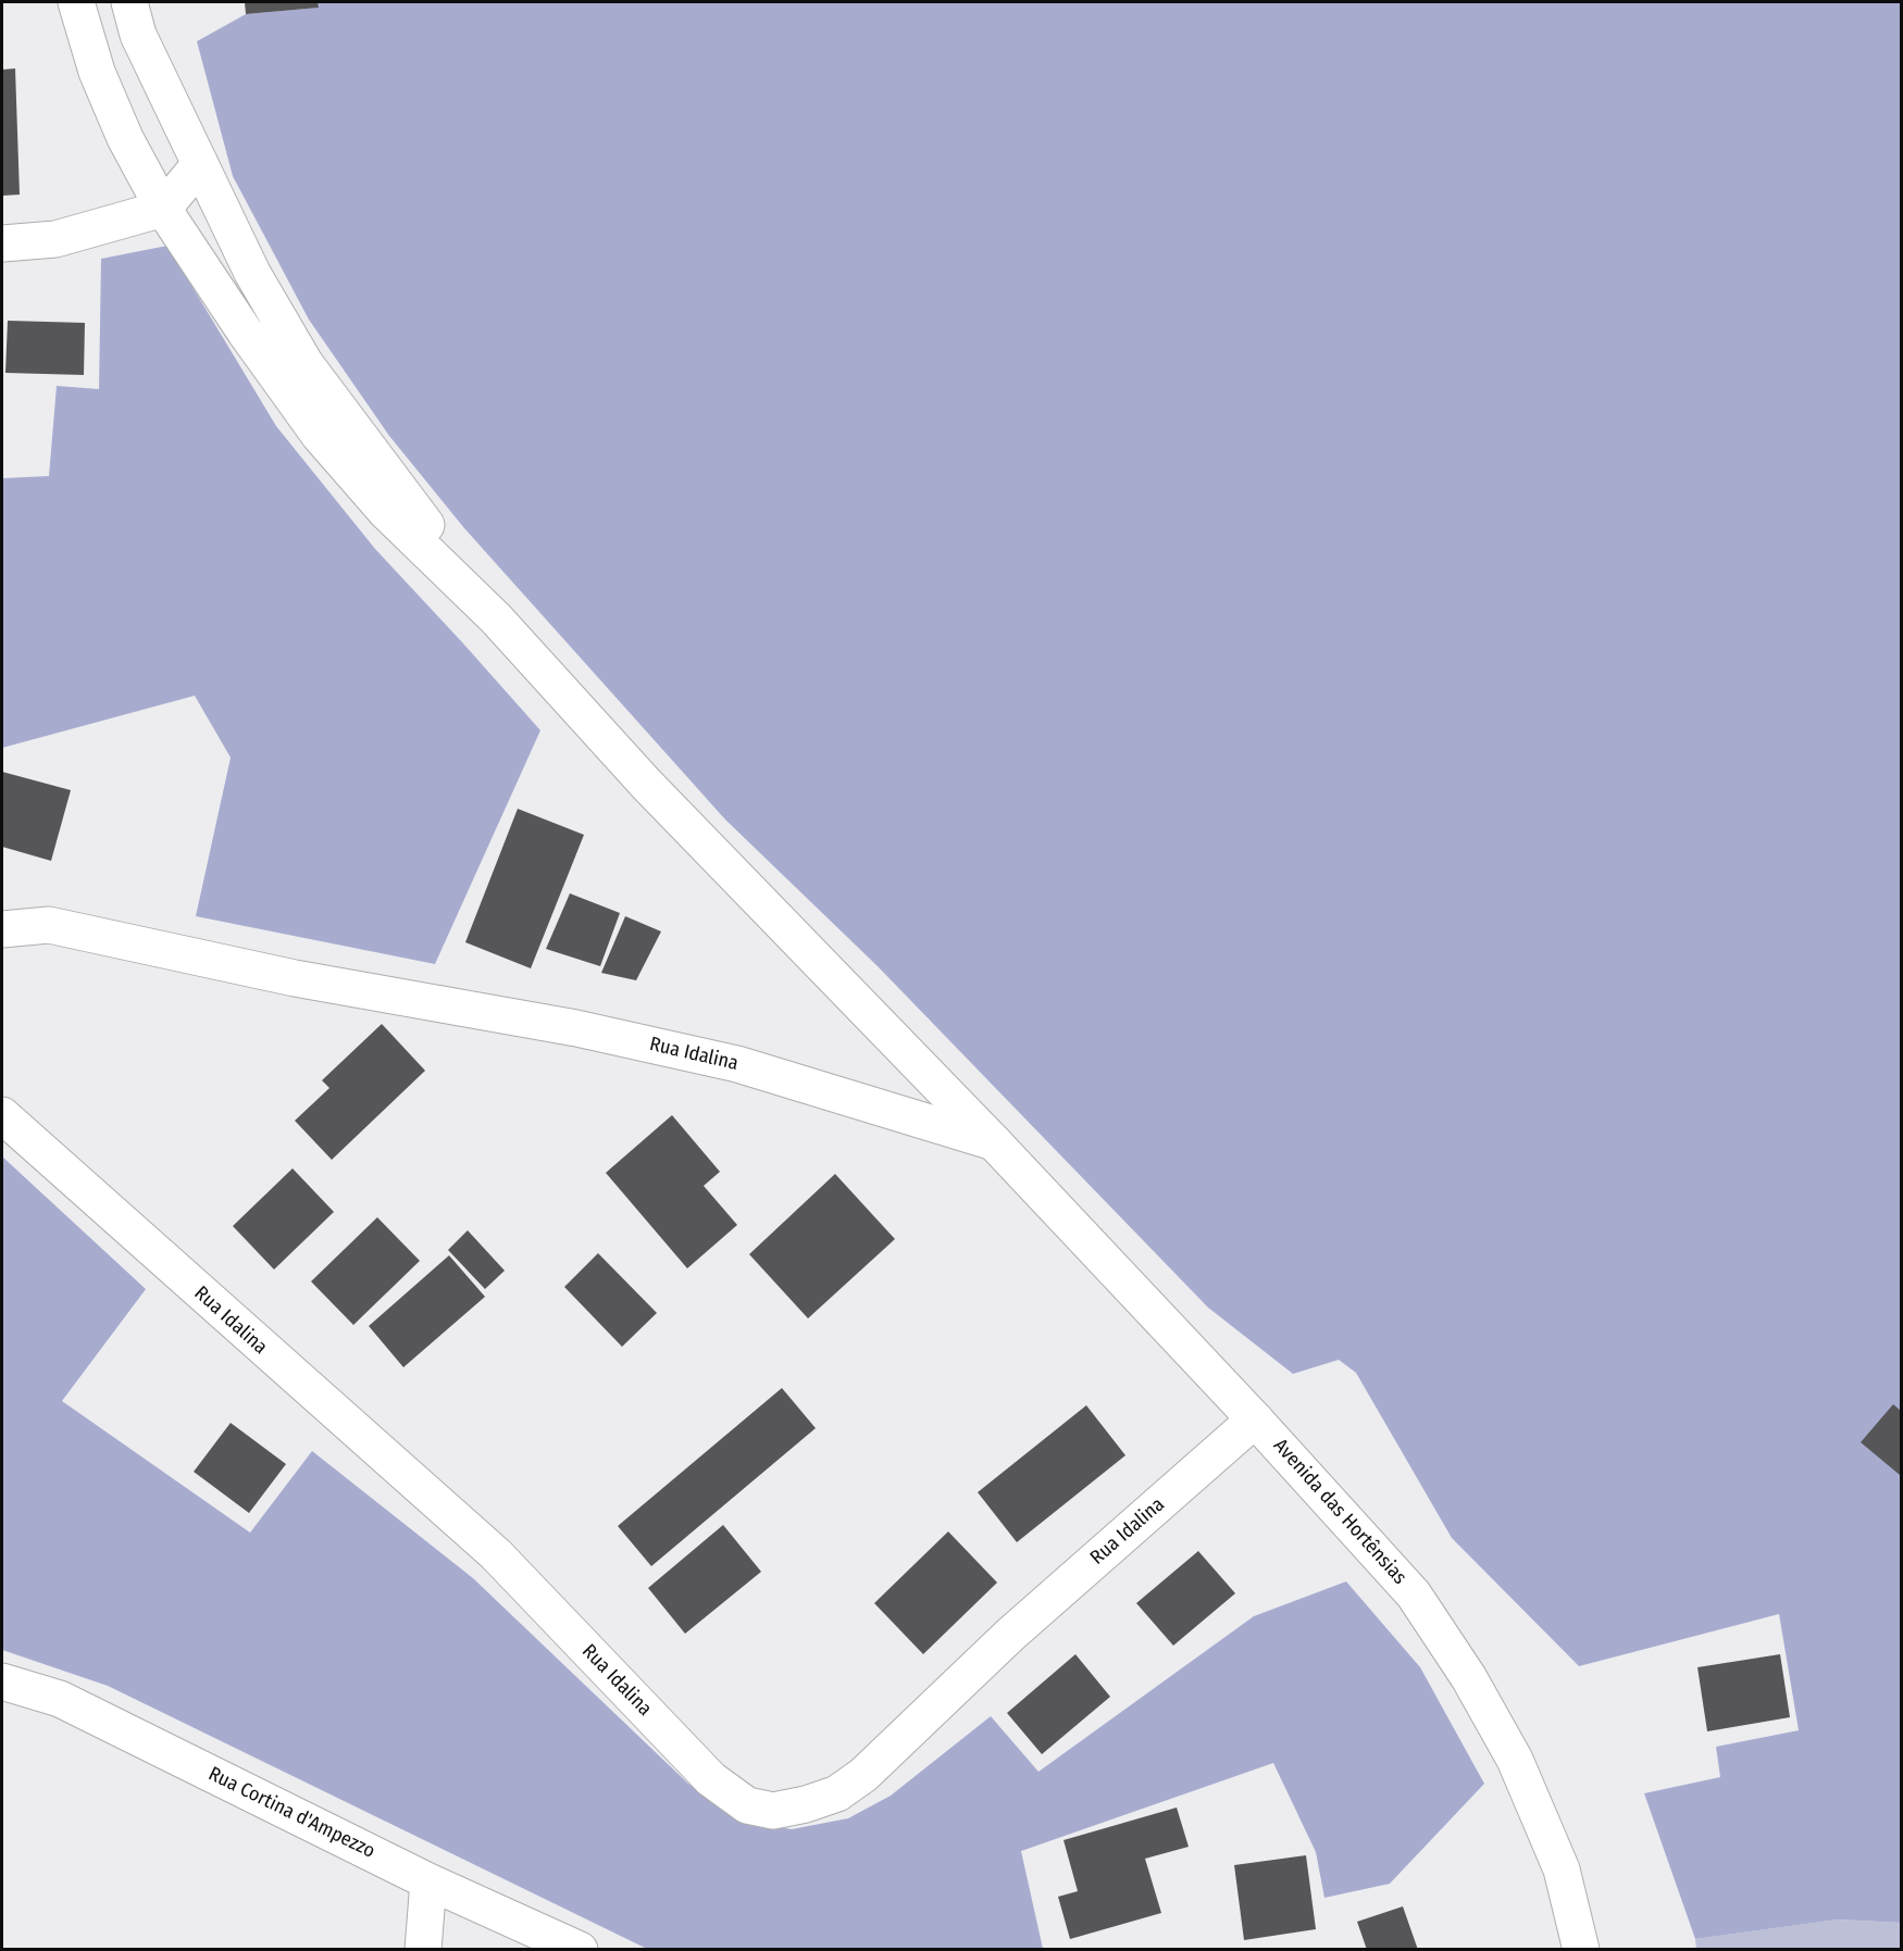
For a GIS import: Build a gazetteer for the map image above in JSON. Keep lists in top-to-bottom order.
{
  "streets": {
    "street": ["Rua Idalina", "Avenida das Hortênsias", "Rua Cortina d'Ampezzo"]
  },
  "crossings": [
    ["Rua Idalina", "Avenida das Hortênsias"]
  ]
}
